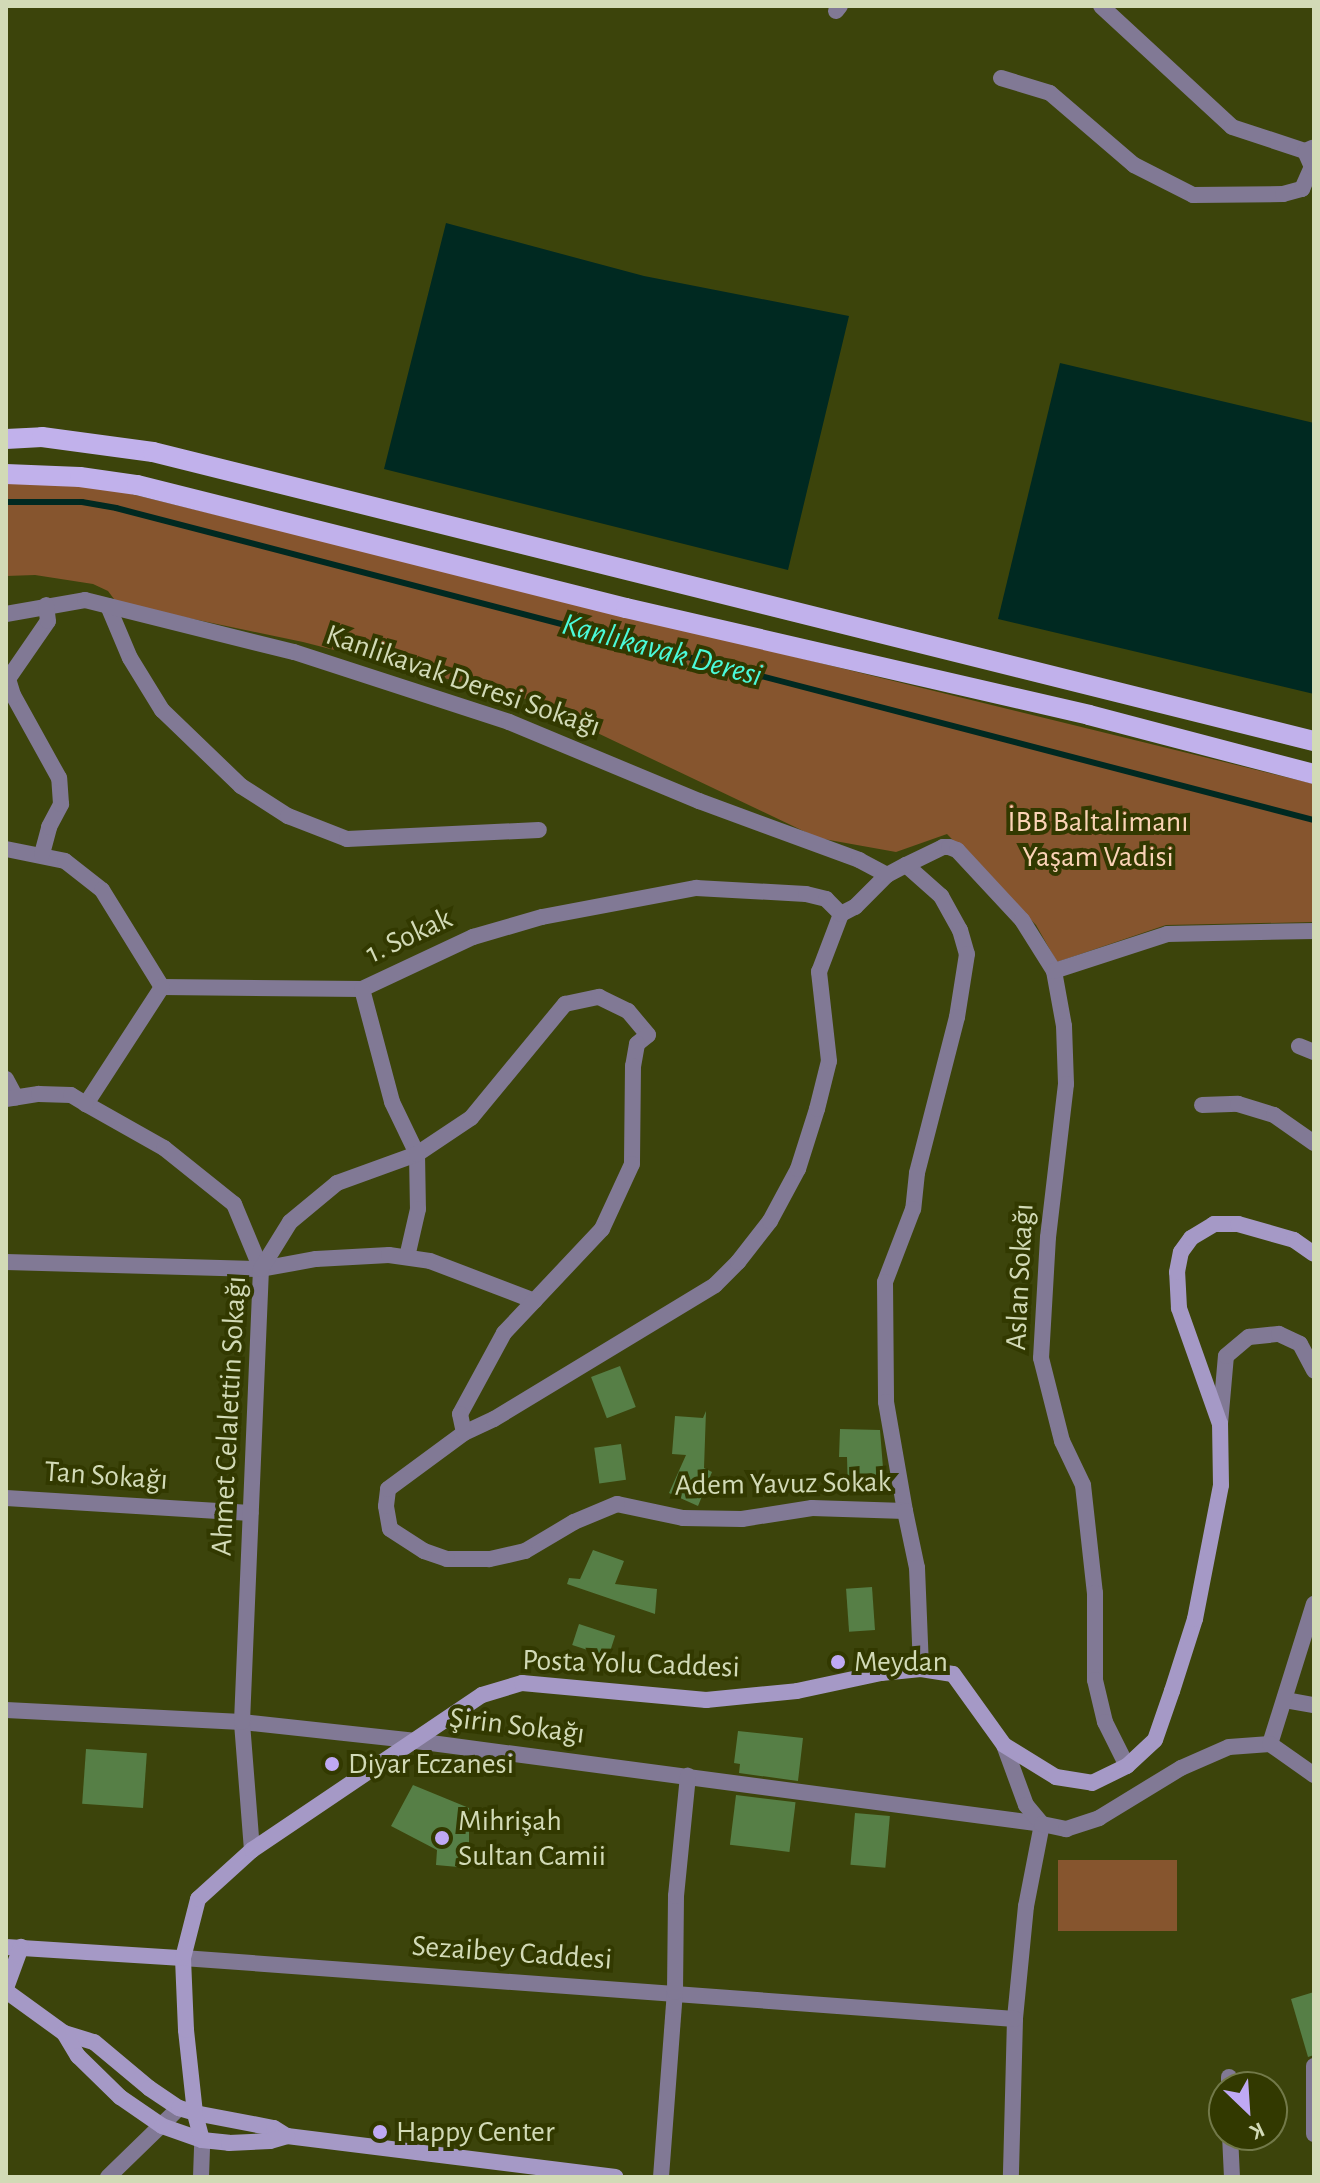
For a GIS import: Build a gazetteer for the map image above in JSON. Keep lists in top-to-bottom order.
{
  "streets": {
    "street": [
      "Kanlikavak Deresi Sokağı",
      "1. Sokak",
      "Aslan Sokağı",
      "Ahmet Celalettin Sokağı",
      "Tan Sokağı",
      "Adem Yavuz Sokak",
      "Posta Yolu Caddesi",
      "Şirin Sokağı",
      "Sezaibey Caddesi"
    ]
  },
  "crossings": [
    ["1. Sokak", "Adem Yavuz Sokak"],
    ["Aslan Sokağı", "Posta Yolu Caddesi"],
    ["Ahmet Celalettin Sokağı", "Tan Sokağı"],
    ["Ahmet Celalettin Sokağı", "Adem Yavuz Sokak"],
    ["Ahmet Celalettin Sokağı", "Posta Yolu Caddesi"],
    ["Ahmet Celalettin Sokağı", "Şirin Sokağı"],
    ["Posta Yolu Caddesi", "Şirin Sokağı"],
    ["Posta Yolu Caddesi", "Sezaibey Caddesi"]
  ],
  "water": ["Kanlıkavak Deresi"],
  "parks": ["İBB Baltalimanı Yaşam Vadisi"],
  "places": [
    "Meydan",
    "Diyar Eczanesi",
    "Mihrişah Sultan Camii",
    "Happy Center"
  ],
  "north": "bottom right"
}
